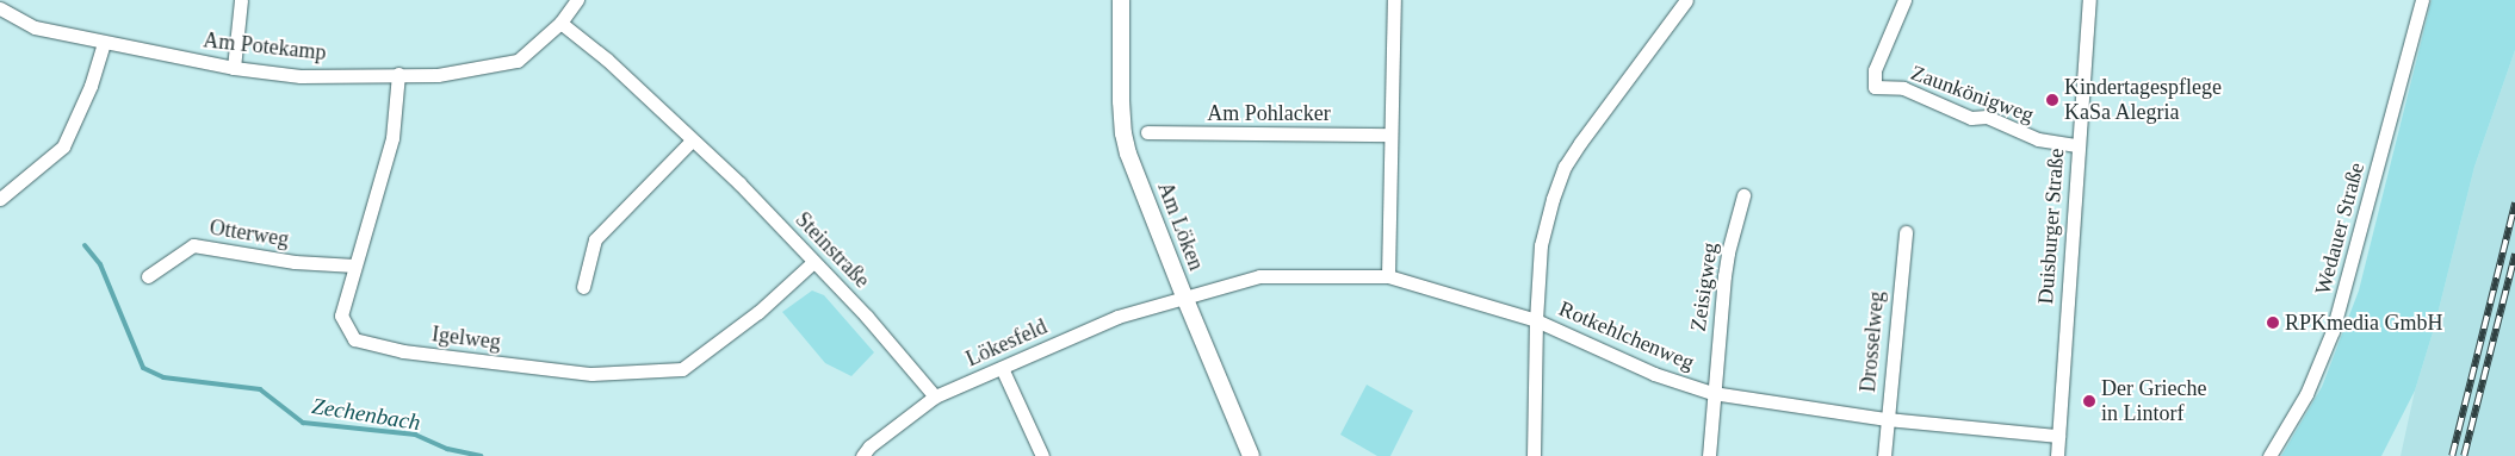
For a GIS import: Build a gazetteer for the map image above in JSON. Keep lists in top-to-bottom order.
{
  "streets": {
    "street": [
      "Am Potekamp",
      "Zaunkönigweg",
      "Am Pohlacker",
      "Am Löken",
      "Duisburger Straße",
      "Wedauer Straße",
      "Otterweg",
      "Steinstraße",
      "Zeisigweg",
      "Rotkehlchenweg",
      "Igelweg",
      "Drosselweg",
      "Lökesfeld"
    ]
  },
  "crossings": [
    ["Am Potekamp", "Steinstraße"],
    ["Am Potekamp", "Igelweg"],
    ["Zaunkönigweg", "Duisburger Straße"],
    ["Am Löken", "Rotkehlchenweg"],
    ["Am Löken", "Lökesfeld"],
    ["Duisburger Straße", "Rotkehlchenweg"],
    ["Otterweg", "Igelweg"],
    ["Steinstraße", "Igelweg"],
    ["Steinstraße", "Lökesfeld"],
    ["Zeisigweg", "Rotkehlchenweg"],
    ["Rotkehlchenweg", "Drosselweg"],
    ["Rotkehlchenweg", "Lökesfeld"]
  ],
  "water": ["Zechenbach"],
  "places": ["Kindertagespflege KaSa Alegria", "RPKmedia GmbH", "Der Grieche in Lintorf"]
}
